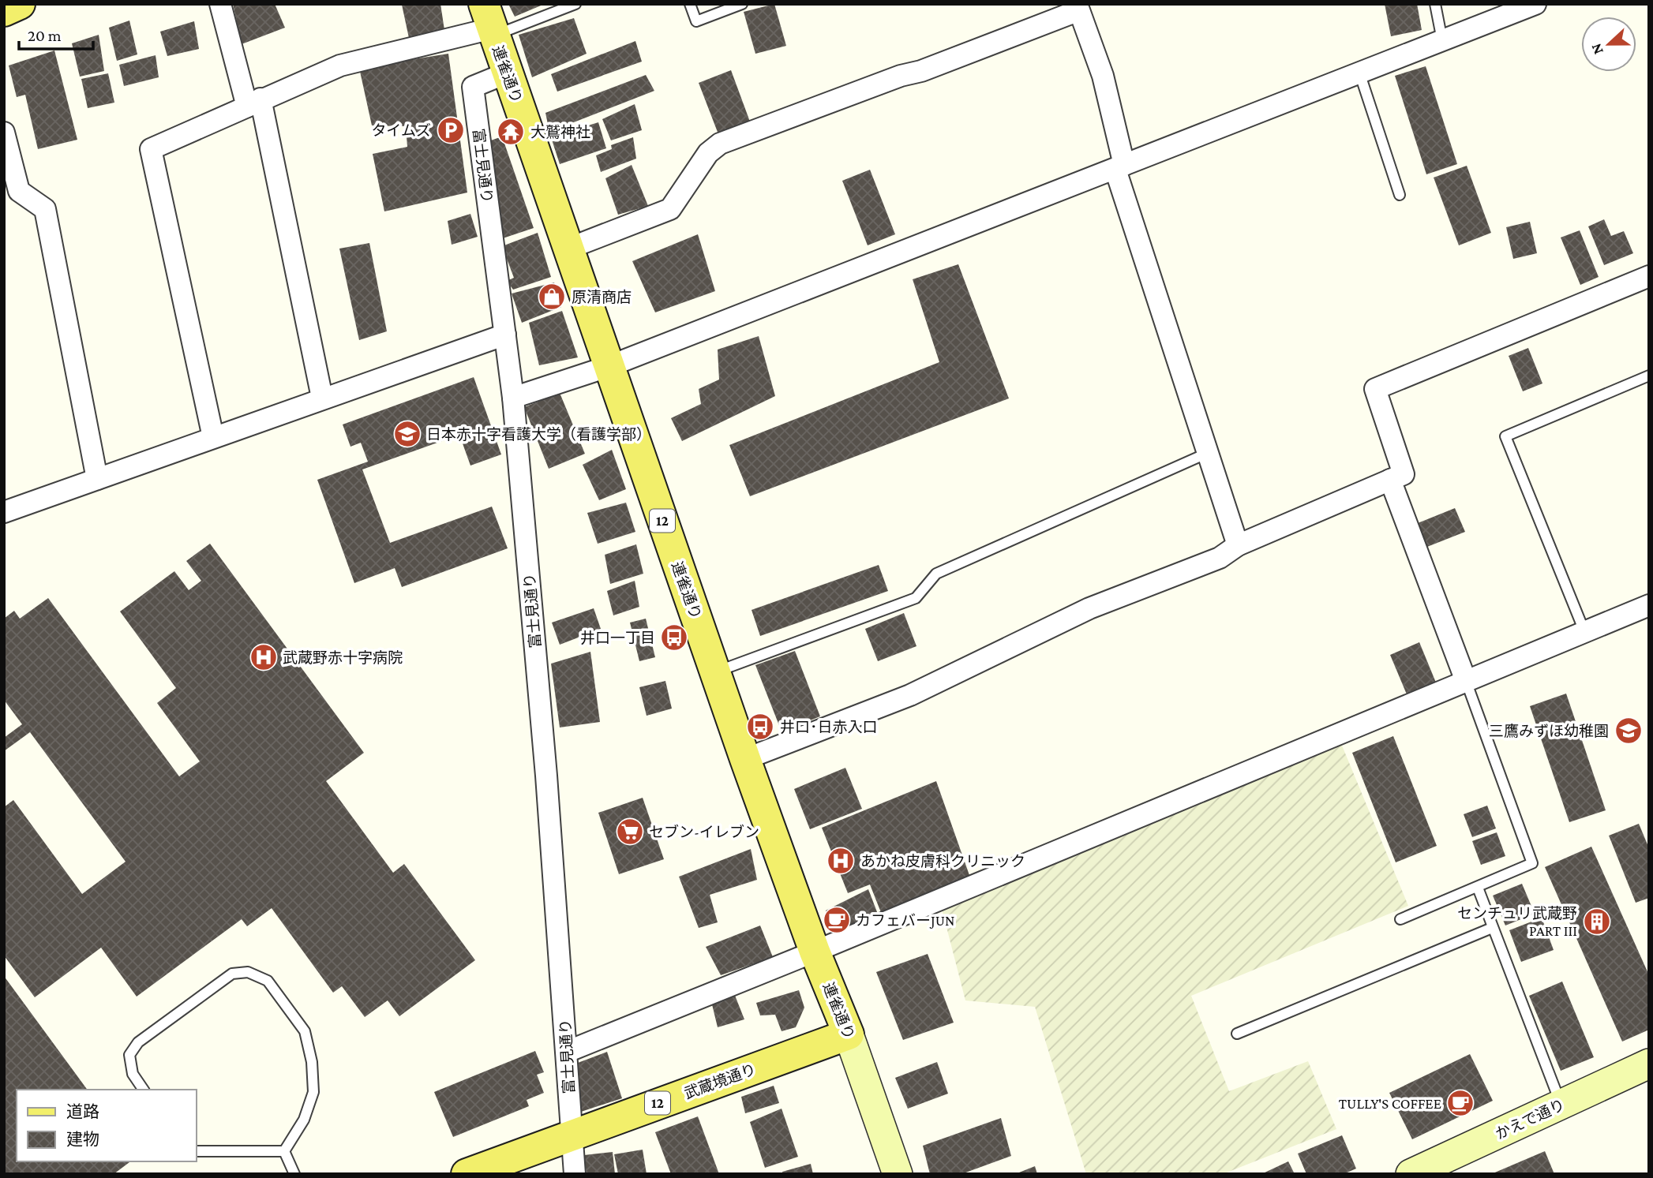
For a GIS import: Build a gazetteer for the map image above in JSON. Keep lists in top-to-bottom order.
{
  "streets": {
    "main road": ["連雀通り", "12", "武蔵境通り"],
    "street": ["富士見通り", "かえで通り"]
  },
  "crossings": [
    ["連雀通り", "富士見通り"],
    ["連雀通り", "武蔵境通り"],
    ["富士見通り", "武蔵境通り"]
  ],
  "places": {
    "parking": ["タイムズ"],
    "temple": ["大鷲神社"],
    "shop": ["原清商店"],
    "school or university": ["日本赤十字看護大学（看護学部）", "三鷹みずほ幼稚園"],
    "bus stop": ["井口一丁目", "井口･日赤入口"],
    "hospital": ["武蔵野赤十字病院", "あかね皮膚科クリニック"],
    "supermarket": ["セブン-イレブン"],
    "cafe": ["カフェバーJUN", "TULLY'S COFFEE"],
    "building": ["センチュリ武蔵野 PART III"]
  },
  "legend": ["道路", "建物"],
  "scale_bar": "20 m",
  "north": "left"
}
